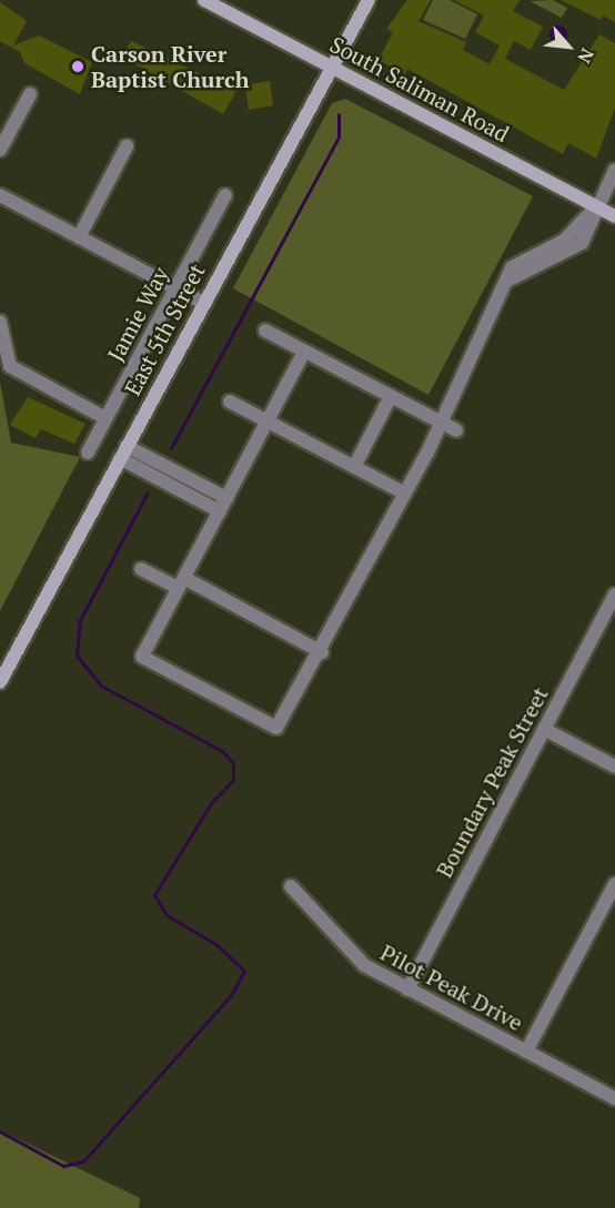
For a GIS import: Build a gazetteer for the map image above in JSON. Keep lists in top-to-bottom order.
{
  "streets": {
    "main road": ["South Saliman Road", "East 5th Street"],
    "street": ["Jamie Way", "Boundary Peak Street", "Pilot Peak Drive"]
  },
  "crossings": [
    ["South Saliman Road", "East 5th Street"],
    ["Boundary Peak Street", "Pilot Peak Drive"]
  ],
  "places": ["Carson River Baptist Church"],
  "north": "bottom right"
}
